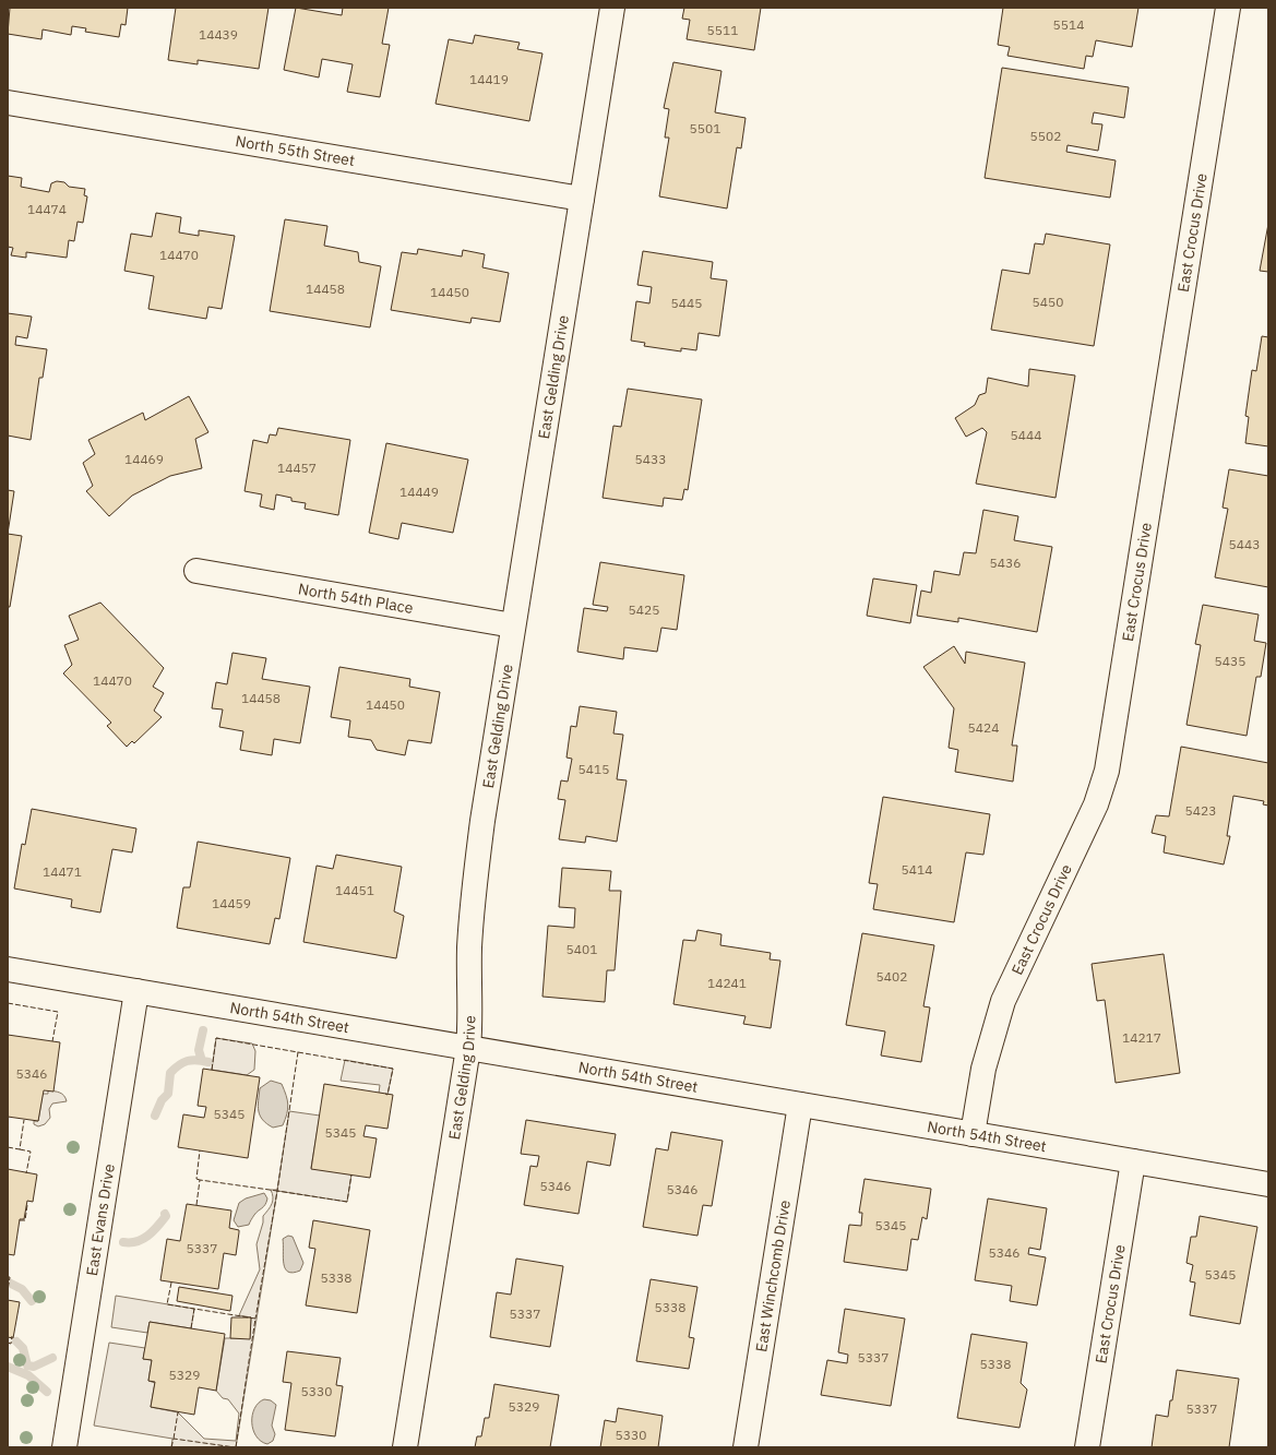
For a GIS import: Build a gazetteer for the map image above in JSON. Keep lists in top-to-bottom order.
{
  "streets": {
    "street": [
      "North 55th Street",
      "East Crocus Drive",
      "East Gelding Drive",
      "North 54th Place",
      "North 54th Street",
      "East Evans Drive",
      "East Winchcomb Drive"
    ]
  },
  "crossings": [
    ["North 55th Street", "East Gelding Drive"],
    ["East Crocus Drive", "North 54th Street"],
    ["East Gelding Drive", "North 54th Place"],
    ["East Gelding Drive", "North 54th Street"],
    ["North 54th Street", "East Evans Drive"],
    ["North 54th Street", "East Winchcomb Drive"]
  ],
  "house_numbers": [
    "5514",
    "5511",
    "14439",
    "14419",
    "5501",
    "5502",
    "14474",
    "14470",
    "14458",
    "14450",
    "5450",
    "5445",
    "5444",
    "14469",
    "5433",
    "14457",
    "14449",
    "5443",
    "5436",
    "5425",
    "5435",
    "14470",
    "14458",
    "14450",
    "5424",
    "5415",
    "5423",
    "5414",
    "14471",
    "14451",
    "14459",
    "5401",
    "5402",
    "14241",
    "14217",
    "5346",
    "5345",
    "5345",
    "5346",
    "5346",
    "5345",
    "5337",
    "5346",
    "5345",
    "5338",
    "5338",
    "5337",
    "5337",
    "5338",
    "5329",
    "5330",
    "5329",
    "5337",
    "5330"
  ]
}
